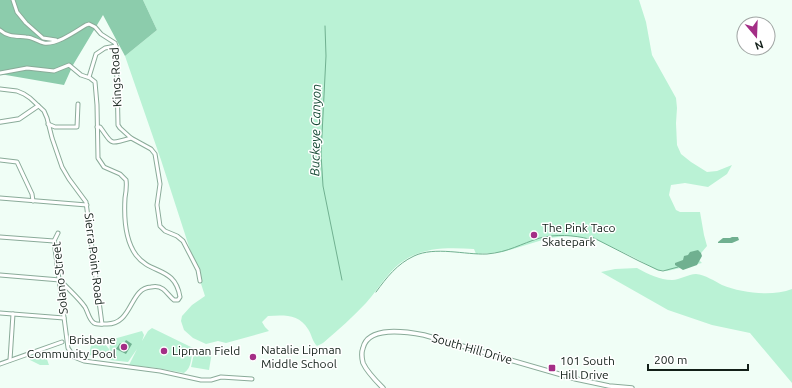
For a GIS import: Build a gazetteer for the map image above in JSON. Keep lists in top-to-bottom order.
{
  "streets": {
    "street": [
      "Kings Road",
      "Sierra Point Road",
      "Solano Street",
      "South Hill Drive"
    ]
  },
  "water": ["Buckeye Canyon"],
  "places": {
    "other": [
      "The Pink Taco Skatepark",
      "Brisbane Community Pool",
      "Lipman Field",
      "Natalie Lipman Middle School"
    ],
    "transit": ["101 South Hill Drive"]
  },
  "scale_bar": "200 m",
  "north": "bottom"
}
